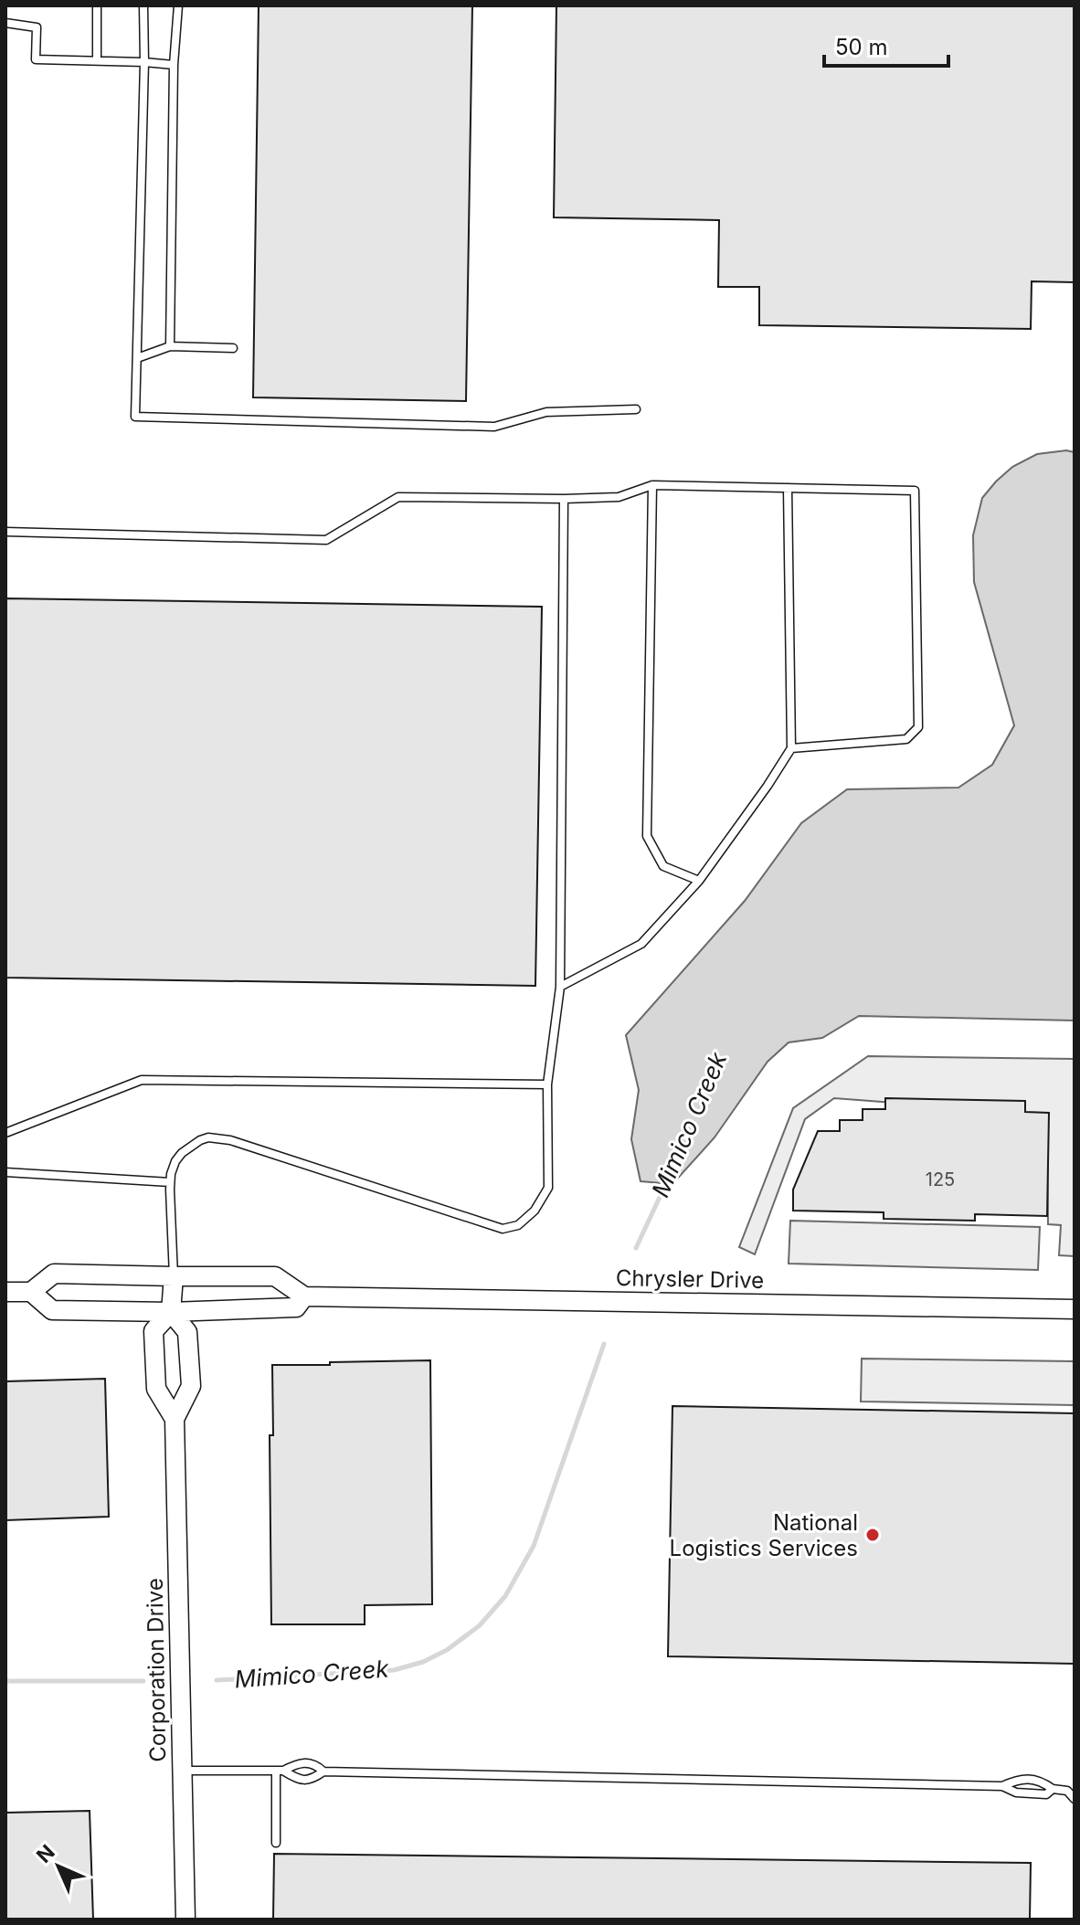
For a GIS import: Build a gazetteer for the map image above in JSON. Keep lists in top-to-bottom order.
{
  "streets": {
    "street": ["Chrysler Drive", "Corporation Drive"]
  },
  "crossings": [
    ["Chrysler Drive", "Corporation Drive"]
  ],
  "water": ["Mimico Creek"],
  "places": ["National Logistics Services"],
  "house_numbers": ["125"],
  "scale_bar": "50 m",
  "north": "top left"
}
